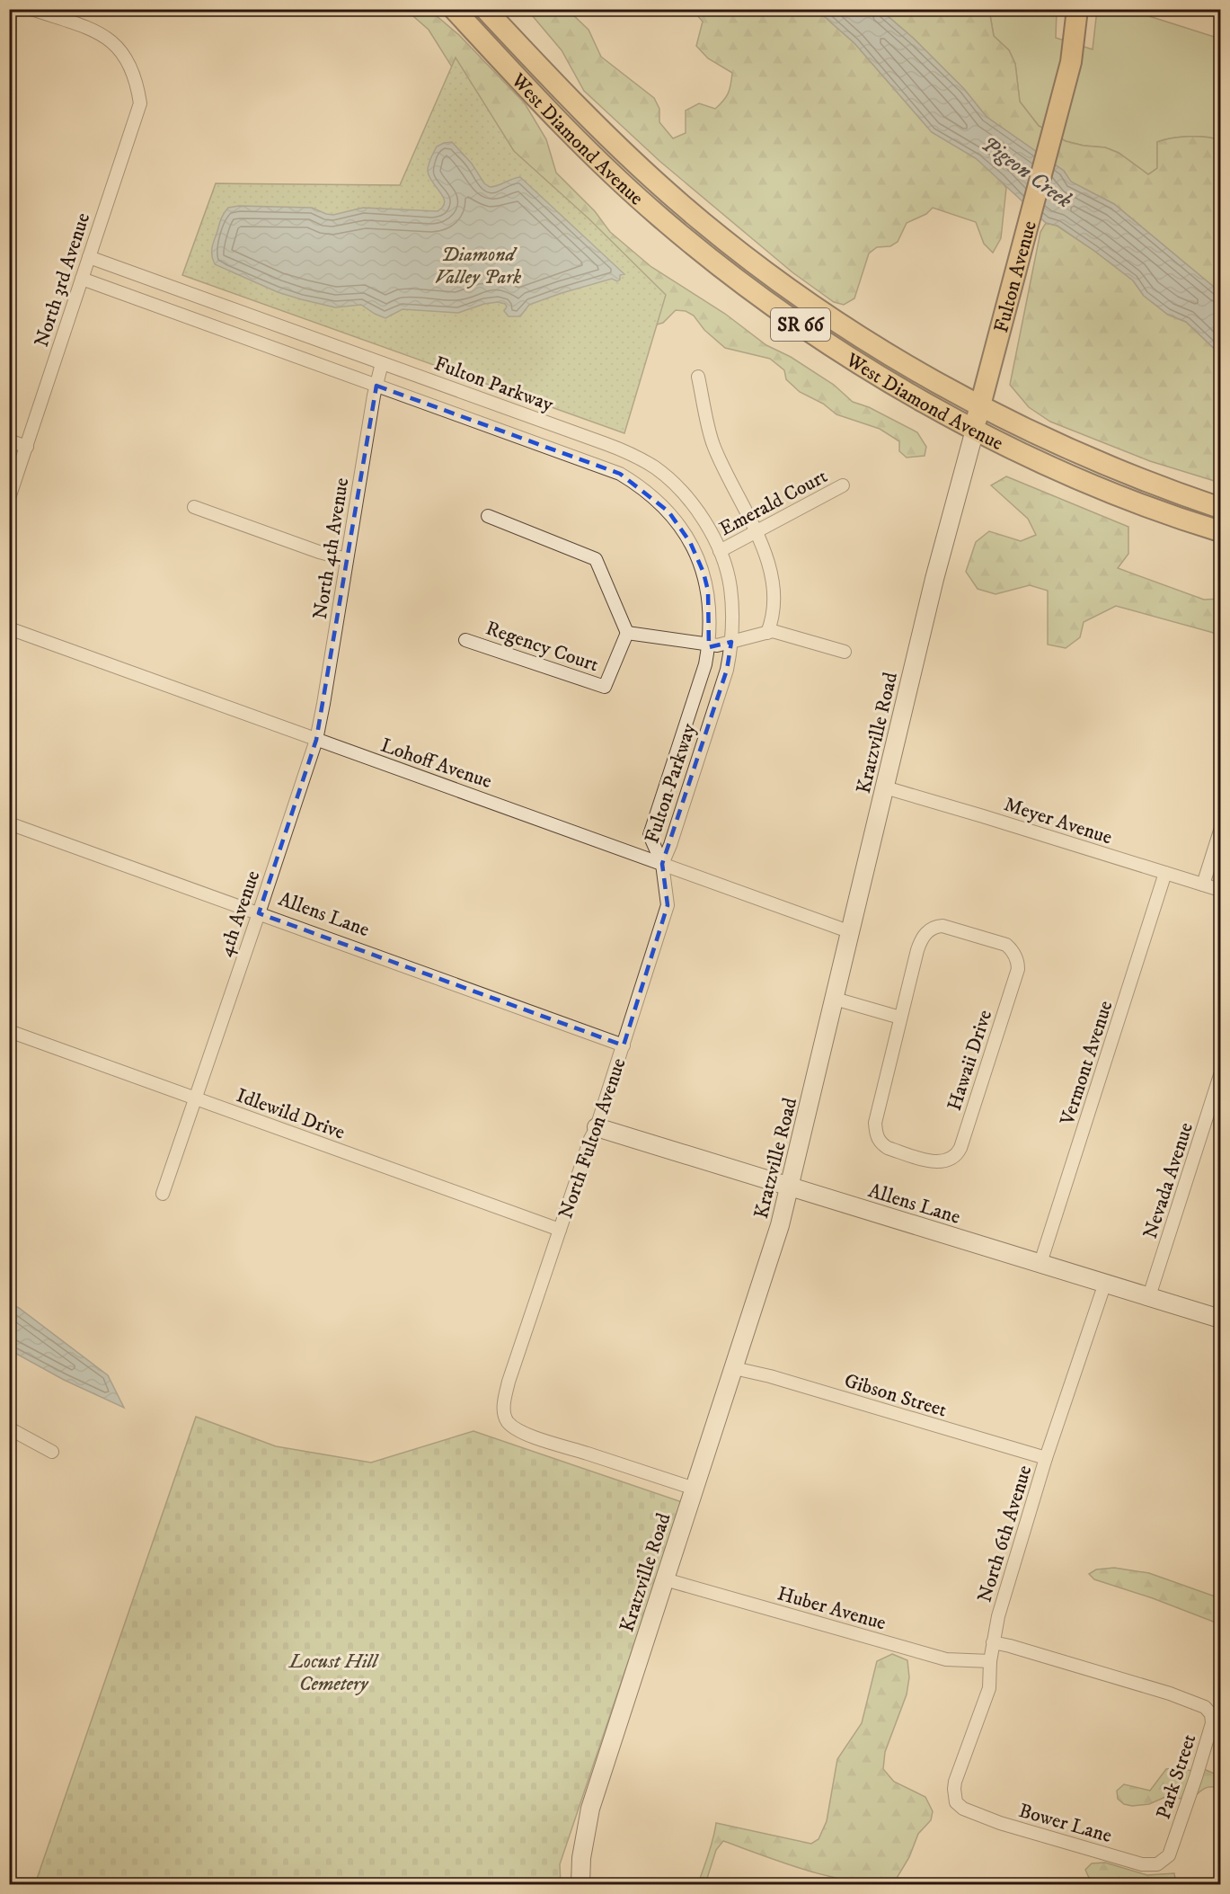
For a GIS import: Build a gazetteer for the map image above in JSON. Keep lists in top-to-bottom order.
{
  "streets": {
    "main road": [
      "West Diamond Avenue",
      "Fulton Avenue",
      "SR 66",
      "Kratzville Road",
      "Allens Lane"
    ],
    "street": [
      "North 3rd Avenue",
      "Fulton Parkway",
      "Emerald Court",
      "North 4th Avenue",
      "Regency Court",
      "Lohoff Avenue",
      "Meyer Avenue",
      "4th Avenue",
      "Hawaii Drive",
      "Vermont Avenue",
      "Idlewild Drive",
      "North Fulton Avenue",
      "Nevada Avenue",
      "Gibson Street",
      "North 6th Avenue",
      "Huber Avenue",
      "Park Street",
      "Bower Lane"
    ]
  },
  "crossings": [
    ["West Diamond Avenue", "Fulton Avenue"],
    ["West Diamond Avenue", "Kratzville Road"],
    ["Fulton Avenue", "Kratzville Road"],
    ["North 3rd Avenue", "Fulton Parkway"],
    ["Fulton Parkway", "Emerald Court"],
    ["Fulton Parkway", "North 4th Avenue"],
    ["Fulton Parkway", "Lohoff Avenue"],
    ["Fulton Parkway", "North Fulton Avenue"],
    ["North 4th Avenue", "Lohoff Avenue"],
    ["North 4th Avenue", "4th Avenue"],
    ["Kratzville Road", "Lohoff Avenue"],
    ["Kratzville Road", "Meyer Avenue"],
    ["Kratzville Road", "Allens Lane"],
    ["Kratzville Road", "North Fulton Avenue"],
    ["Kratzville Road", "Gibson Street"],
    ["Kratzville Road", "Huber Avenue"],
    ["Lohoff Avenue", "4th Avenue"],
    ["Lohoff Avenue", "North Fulton Avenue"],
    ["Meyer Avenue", "Vermont Avenue"],
    ["4th Avenue", "Allens Lane"],
    ["4th Avenue", "Idlewild Drive"],
    ["Allens Lane", "Vermont Avenue"],
    ["Allens Lane", "North Fulton Avenue"],
    ["Allens Lane", "Nevada Avenue"],
    ["Allens Lane", "North 6th Avenue"],
    ["Idlewild Drive", "North Fulton Avenue"],
    ["Gibson Street", "North 6th Avenue"],
    ["North 6th Avenue", "Huber Avenue"],
    ["North 6th Avenue", "Park Street"],
    ["North 6th Avenue", "Bower Lane"],
    ["Park Street", "Bower Lane"]
  ],
  "water": ["Pigeon Creek"],
  "parks": ["Diamond Valley Park", "Locust Hill Cemetery"]
}
